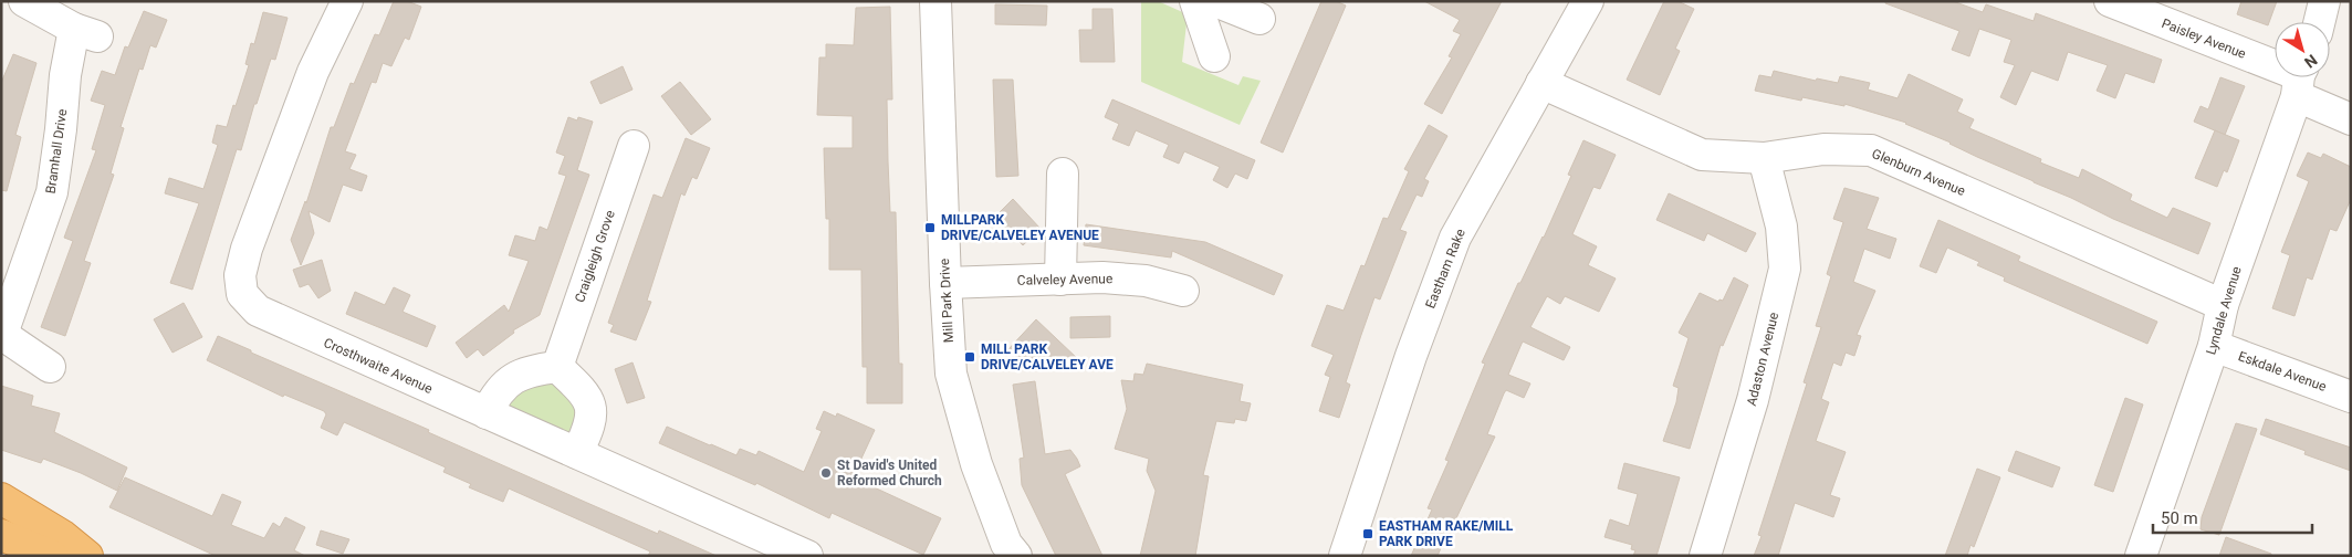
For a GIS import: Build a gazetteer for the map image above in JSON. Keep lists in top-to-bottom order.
{
  "streets": {
    "street": [
      "Paisley Avenue",
      "Bramhall Drive",
      "Glenburn Avenue",
      "Craigleigh Grove",
      "Eastham Rake",
      "Calveley Avenue",
      "Mill Park Drive",
      "Lyndale Avenue",
      "Adaston Avenue",
      "Crosthwaite Avenue",
      "Eskdale Avenue"
    ]
  },
  "crossings": [
    ["Paisley Avenue", "Lyndale Avenue"],
    ["Glenburn Avenue", "Eastham Rake"],
    ["Glenburn Avenue", "Lyndale Avenue"],
    ["Glenburn Avenue", "Adaston Avenue"],
    ["Calveley Avenue", "Mill Park Drive"],
    ["Lyndale Avenue", "Eskdale Avenue"]
  ],
  "places": {
    "transit": ["MILLPARK DRIVE/CALVELEY AVENUE", "MILL PARK DRIVE/CALVELEY AVE", "EASTHAM RAKE/MILL PARK DRIVE"],
    "other": ["St David's United Reformed Church"]
  },
  "scale_bar": "50 m",
  "north": "bottom right"
}
